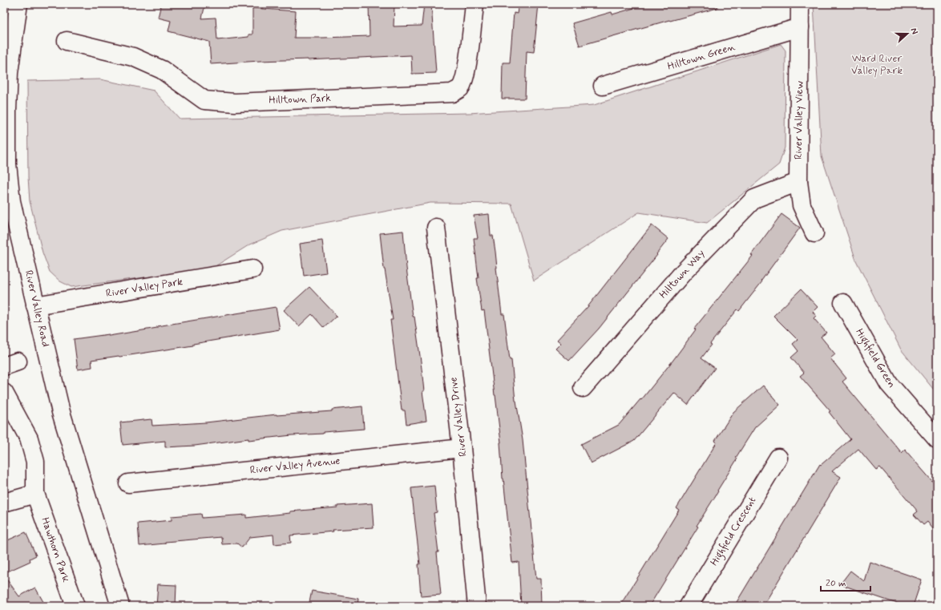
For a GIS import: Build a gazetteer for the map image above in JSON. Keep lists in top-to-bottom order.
{
  "streets": {
    "street": [
      "Hilltown Green",
      "Hilltown Park",
      "River Valley View",
      "Hilltown Way",
      "River Valley Park",
      "River Valley Road",
      "Highfield Green",
      "River Valley Drive",
      "River Valley Avenue",
      "Highfield Crescent",
      "Hawthorn Park"
    ]
  },
  "crossings": [
    ["Hilltown Green", "River Valley View"],
    ["River Valley View", "Hilltown Way"],
    ["River Valley Park", "River Valley Road"],
    ["River Valley Drive", "River Valley Avenue"]
  ],
  "parks": ["Ward River Valley Park"],
  "scale_bar": "20 m",
  "north": "right"
}
